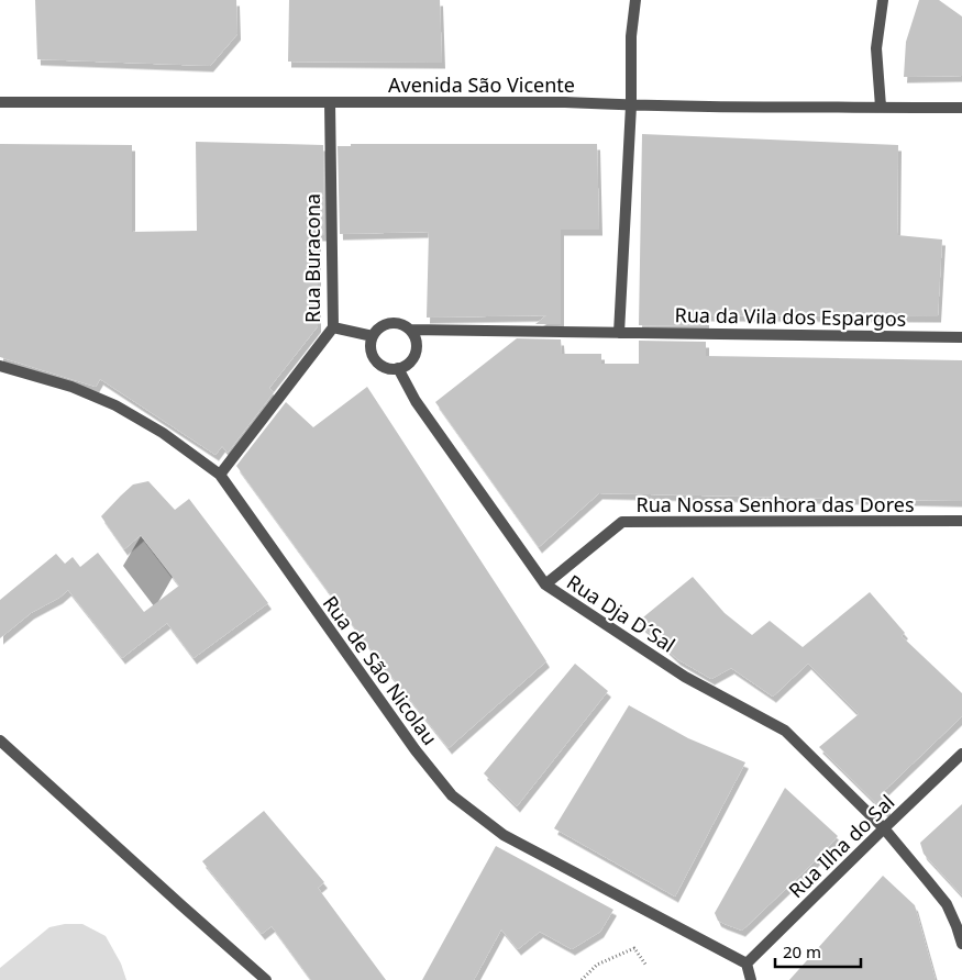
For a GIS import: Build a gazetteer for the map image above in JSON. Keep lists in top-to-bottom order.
{
  "streets": {
    "street": [
      "Avenida São Vicente",
      "Rua Buracona",
      "Rua da Vila dos Espargos",
      "Rua Nossa Senhora das Dores",
      "Rua Dja D´Sal",
      "Rua de São Nicolau",
      "Rua Ilha do Sal"
    ]
  },
  "crossings": [
    ["Avenida São Vicente", "Rua Buracona"],
    ["Rua Buracona", "Rua de São Nicolau"],
    ["Rua da Vila dos Espargos", "Rua Dja D´Sal"],
    ["Rua Nossa Senhora das Dores", "Rua Dja D´Sal"],
    ["Rua Dja D´Sal", "Rua Ilha do Sal"],
    ["Rua de São Nicolau", "Rua Ilha do Sal"]
  ],
  "scale_bar": "20 m"
}
